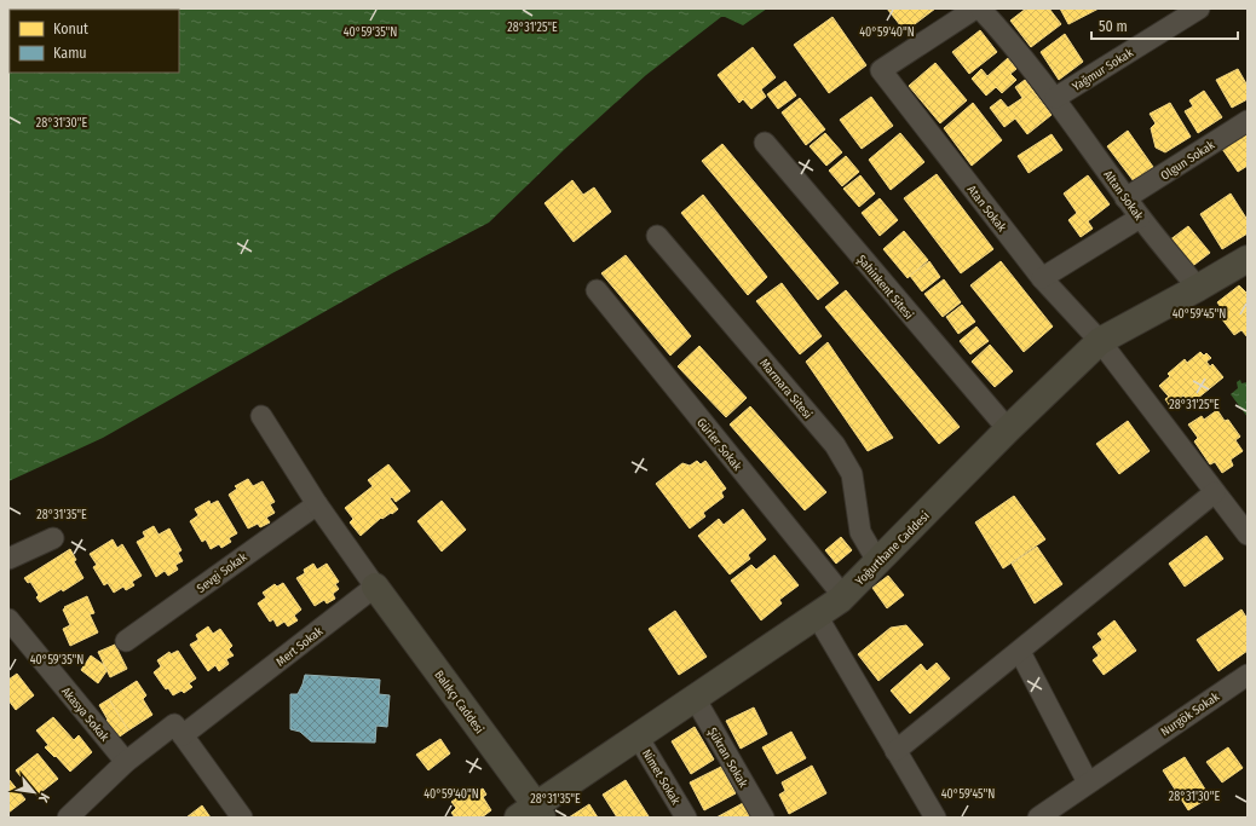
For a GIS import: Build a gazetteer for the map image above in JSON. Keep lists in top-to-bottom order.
{
  "streets": {
    "main road": ["Yoğurthane Caddesi", "Balıkçı Caddesi"],
    "street": [
      "Yağmur Sokak",
      "Olgun Sokak",
      "Altan Sokak",
      "Atan Sokak",
      "Şahinkent Sitesi",
      "Marmara Sitesi",
      "Gürler Sokak",
      "Sevgi Sokak",
      "Mert Sokak",
      "Akasya Sokak",
      "Nurgök Sokak",
      "Şükran Sokak",
      "Nimet Sokak"
    ]
  },
  "crossings": [
    ["Yağmur Sokak", "Altan Sokak"],
    ["Olgun Sokak", "Altan Sokak"],
    ["Altan Sokak", "Yoğurthane Caddesi"],
    ["Atan Sokak", "Yoğurthane Caddesi"],
    ["Şahinkent Sitesi", "Yoğurthane Caddesi"],
    ["Marmara Sitesi", "Yoğurthane Caddesi"],
    ["Gürler Sokak", "Yoğurthane Caddesi"],
    ["Yoğurthane Caddesi", "Balıkçı Caddesi"],
    ["Yoğurthane Caddesi", "Şükran Sokak"],
    ["Yoğurthane Caddesi", "Nimet Sokak"],
    ["Mert Sokak", "Balıkçı Caddesi"]
  ],
  "legend": ["Konut", "Kamu"],
  "scale_bar": "50 m",
  "north": "bottom right",
  "coordinates": [
    "28°31'25\"E",
    "40°59'35\"N",
    "40°59'40\"N",
    "28°31'30\"E",
    "40°59'45\"N",
    "28°31'35\"E"
  ]
}
